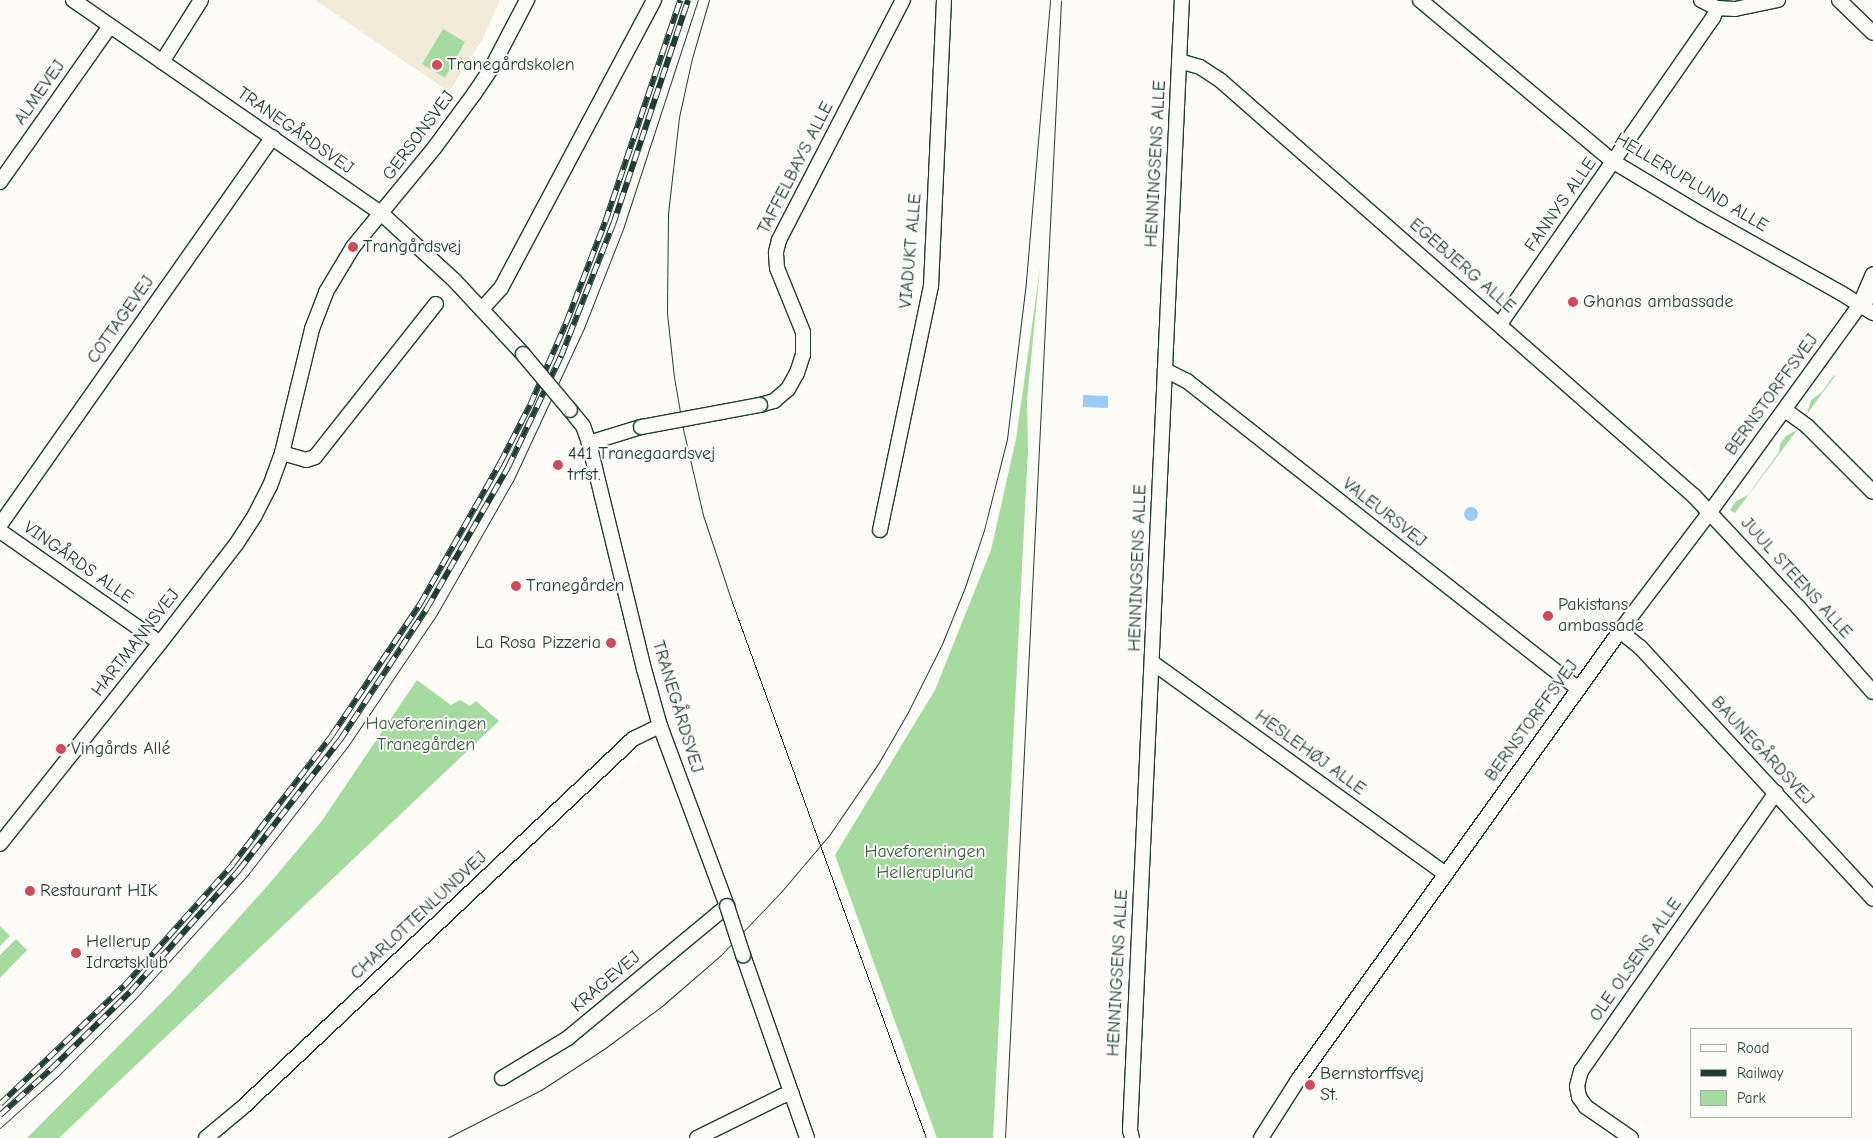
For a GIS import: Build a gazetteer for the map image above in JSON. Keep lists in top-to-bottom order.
{
  "streets": {
    "street": [
      "ALMEVEJ",
      "TRANEGÅRDSVEJ",
      "GERSONSVEJ",
      "HENNINGSENS ALLE",
      "TAFFELBAYS ALLE",
      "HELLERUPLUND ALLE",
      "FANNYS ALLE",
      "VIADUKT ALLE",
      "EGEBJERG ALLE",
      "COTTAGEVEJ",
      "BERNSTORFFSVEJ",
      "VALEURSVEJ",
      "VINGÅRDS ALLE",
      "JUUL STEENS ALLE",
      "HARTMANNSVEJ",
      "BAUNEGÅRDSVEJ",
      "HESLEHØJ ALLE",
      "CHARLOTTENLUNDVEJ",
      "OLE OLSENS ALLE",
      "KRAGEVEJ"
    ]
  },
  "crossings": [
    ["ALMEVEJ", "TRANEGÅRDSVEJ"],
    ["TRANEGÅRDSVEJ", "GERSONSVEJ"],
    ["TRANEGÅRDSVEJ", "TAFFELBAYS ALLE"],
    ["TRANEGÅRDSVEJ", "COTTAGEVEJ"],
    ["TRANEGÅRDSVEJ", "HARTMANNSVEJ"],
    ["TRANEGÅRDSVEJ", "CHARLOTTENLUNDVEJ"],
    ["TRANEGÅRDSVEJ", "KRAGEVEJ"],
    ["GERSONSVEJ", "HARTMANNSVEJ"],
    ["HENNINGSENS ALLE", "EGEBJERG ALLE"],
    ["HENNINGSENS ALLE", "VALEURSVEJ"],
    ["HENNINGSENS ALLE", "HESLEHØJ ALLE"],
    ["HELLERUPLUND ALLE", "FANNYS ALLE"],
    ["HELLERUPLUND ALLE", "BERNSTORFFSVEJ"],
    ["FANNYS ALLE", "EGEBJERG ALLE"],
    ["EGEBJERG ALLE", "BERNSTORFFSVEJ"],
    ["EGEBJERG ALLE", "JUUL STEENS ALLE"],
    ["BERNSTORFFSVEJ", "VALEURSVEJ"],
    ["BERNSTORFFSVEJ", "JUUL STEENS ALLE"],
    ["BERNSTORFFSVEJ", "BAUNEGÅRDSVEJ"],
    ["BERNSTORFFSVEJ", "HESLEHØJ ALLE"],
    ["VINGÅRDS ALLE", "HARTMANNSVEJ"],
    ["BAUNEGÅRDSVEJ", "OLE OLSENS ALLE"]
  ],
  "parks": ["Haveforeningen Tranegården", "Haveforeningen Helleruplund"],
  "places": [
    "Tranegårdskolen",
    "Trangårdsvej",
    "Ghanas ambassade",
    "441 Tranegaardsvej trfst.",
    "Tranegården",
    "Pakistans ambassade",
    "La Rosa Pizzeria",
    "Vingårds Allé",
    "Restaurant HIK",
    "Hellerup Idrætsklub",
    "Bernstorffsvej St."
  ],
  "legend": ["Road", "Railway", "Park"]
}
